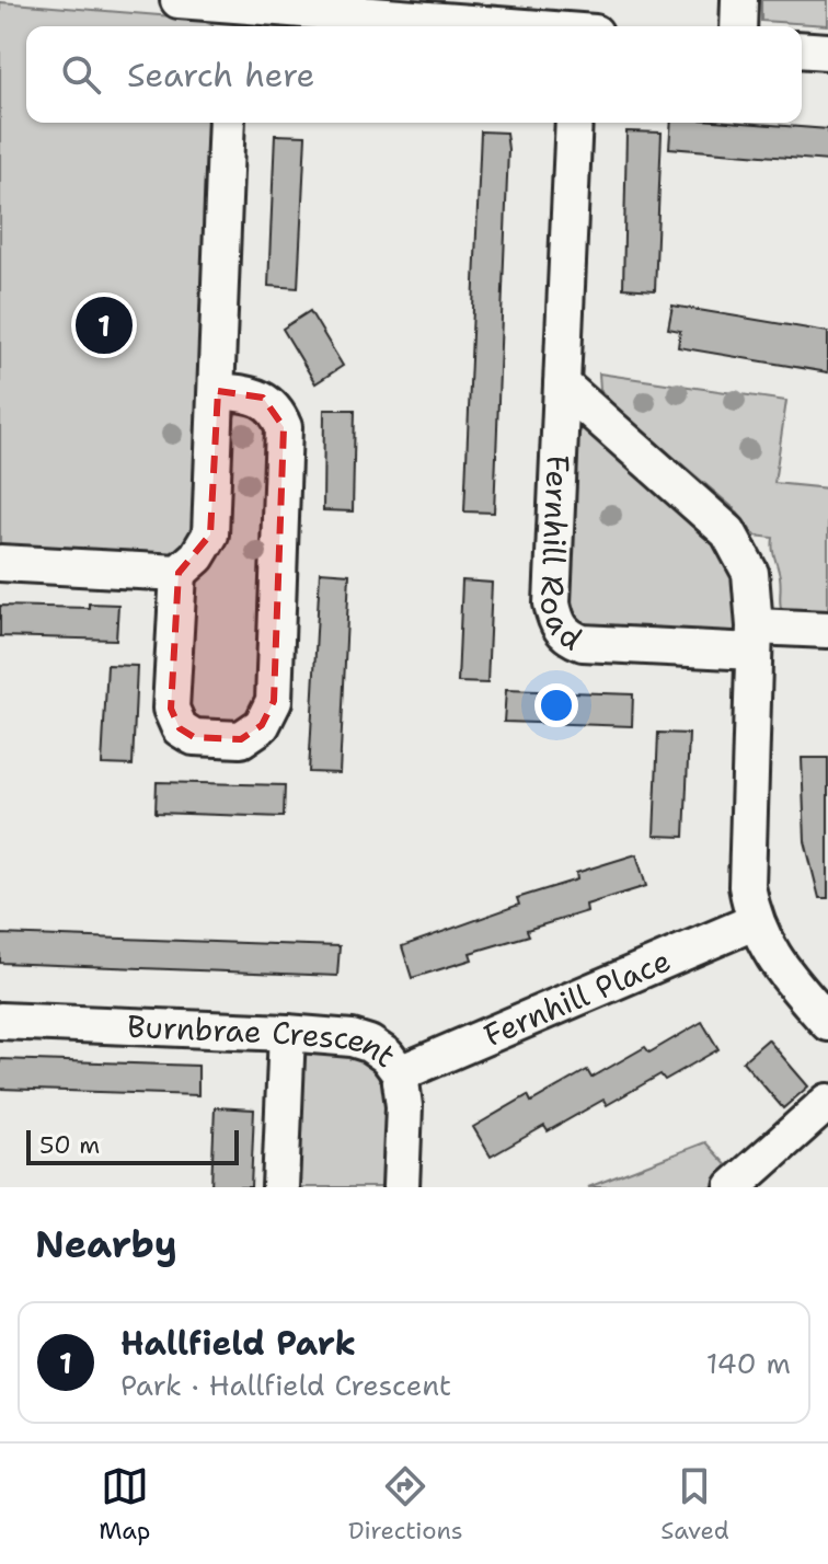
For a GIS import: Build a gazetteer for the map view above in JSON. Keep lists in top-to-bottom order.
{
  "streets": {
    "street": ["Fernhill Road", "Fernhill Place", "Burnbrae Crescent"]
  },
  "crossings": [
    ["Fernhill Road", "Fernhill Place"],
    ["Fernhill Place", "Burnbrae Crescent"]
  ],
  "scale_bar": "50 m",
  "page": {
    "search": "Search here",
    "pins": "1",
    "scale": "50 m",
    "heading": "Nearby",
    "list": [
      {
        "mark": "1",
        "name": "Hallfield Park",
        "note": "Park · Hallfield Crescent",
        "value": "140 m"
      }
    ],
    "nav": ["Map", "Directions", "Saved"]
  }
}
